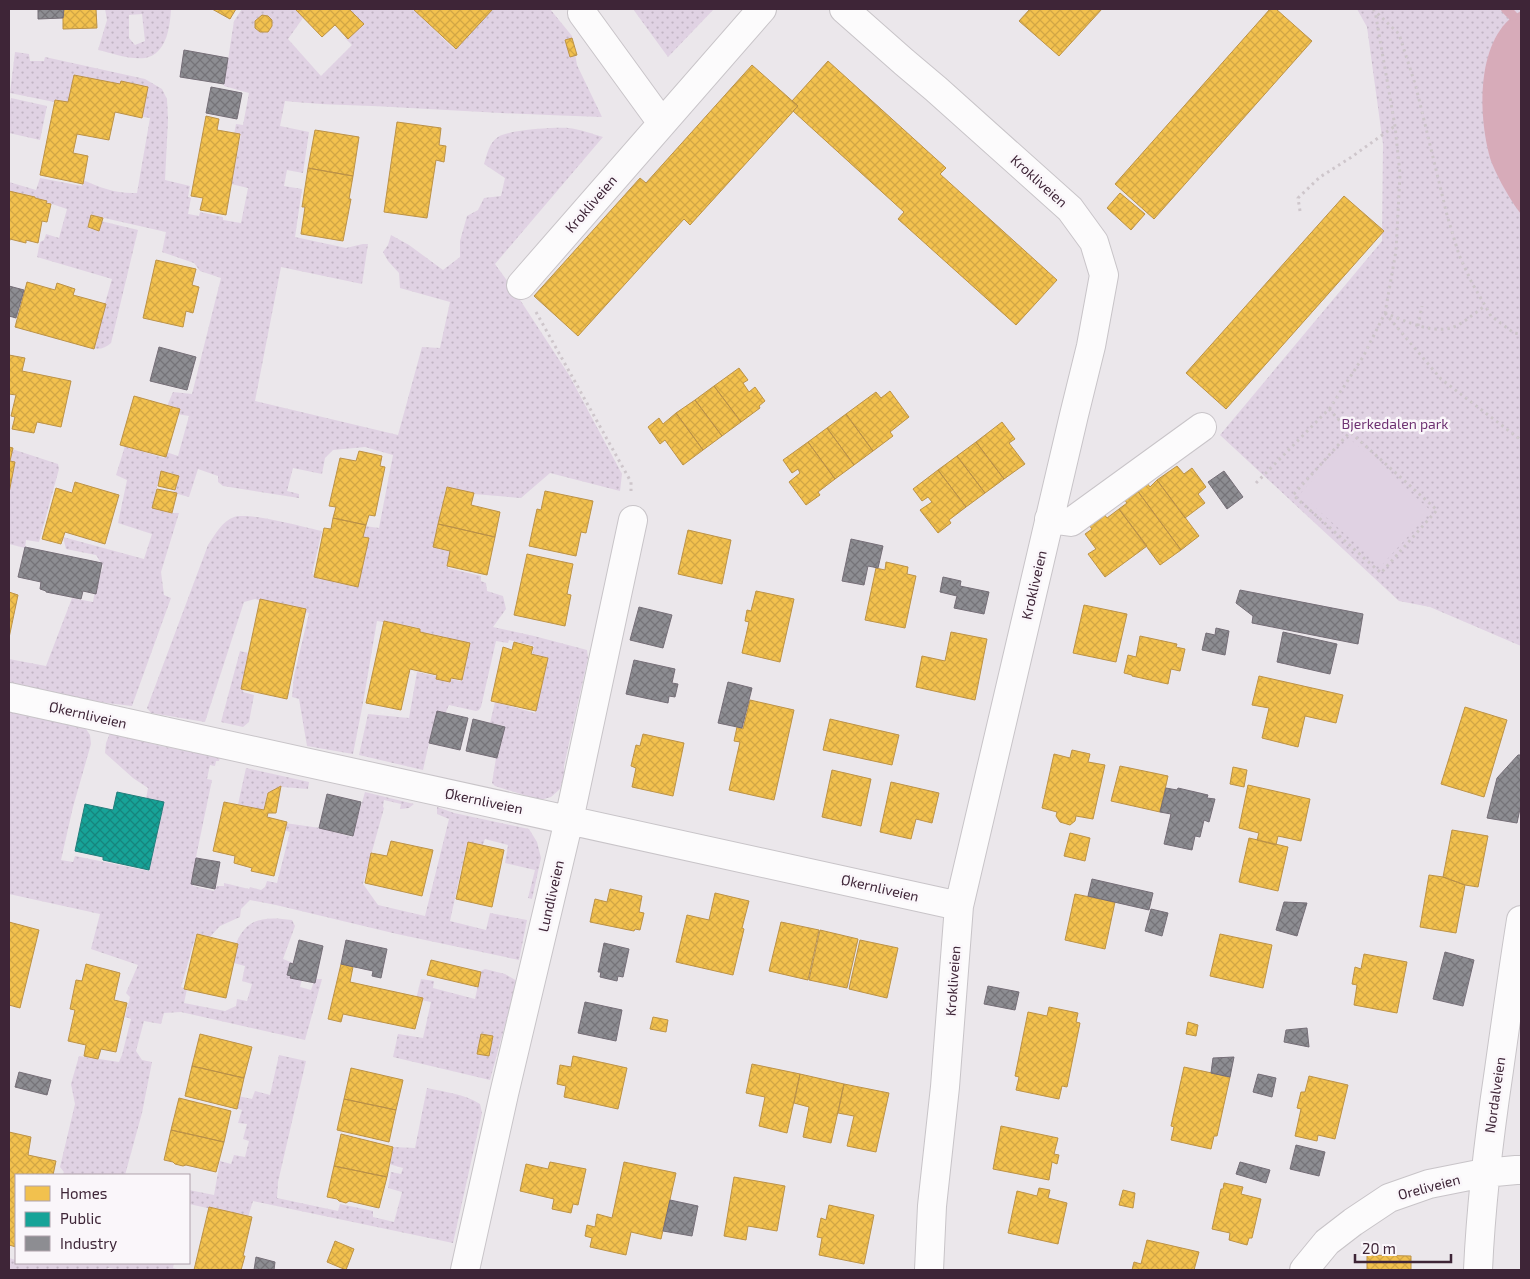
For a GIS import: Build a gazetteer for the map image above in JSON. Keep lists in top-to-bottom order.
{
  "streets": {
    "street": [
      "Krokliveien",
      "Økernliveien",
      "Lundliveien",
      "Nordalveien",
      "Oreliveien"
    ]
  },
  "crossings": [
    ["Krokliveien", "Økernliveien"],
    ["Økernliveien", "Lundliveien"],
    ["Nordalveien", "Oreliveien"]
  ],
  "parks": ["Bjerkedalen park"],
  "legend": ["Homes", "Public", "Industry"],
  "scale_bar": "20 m"
}
